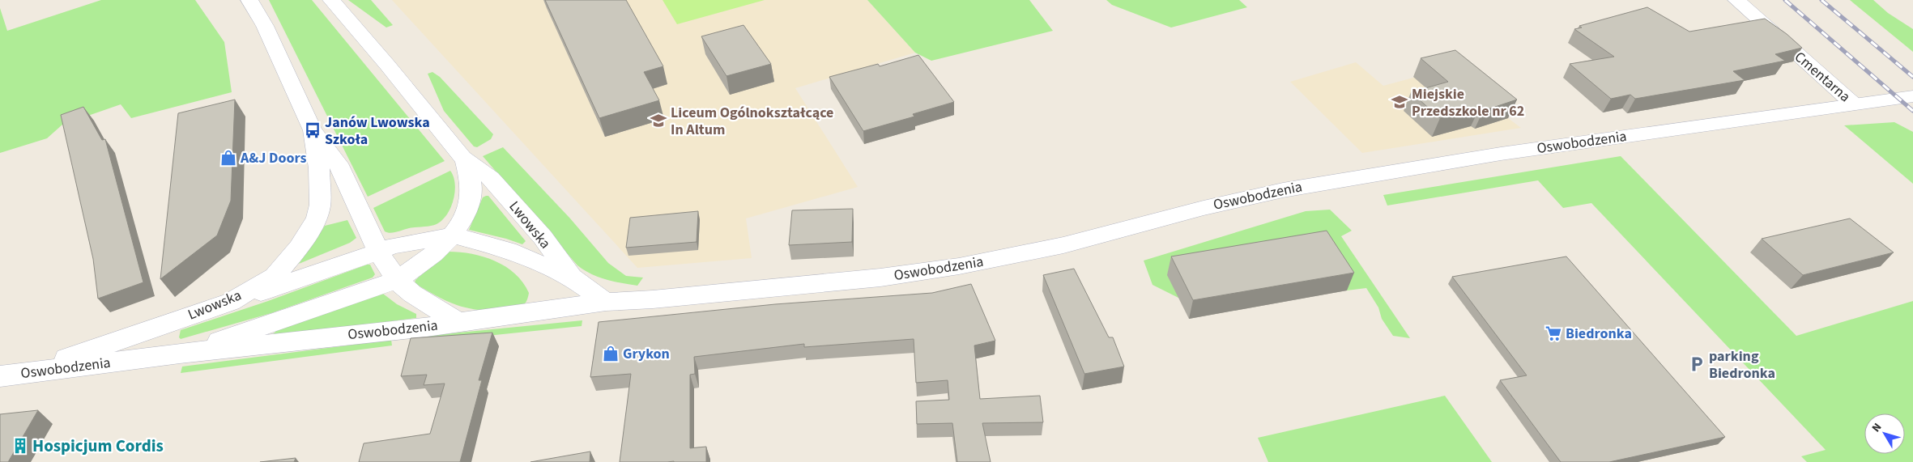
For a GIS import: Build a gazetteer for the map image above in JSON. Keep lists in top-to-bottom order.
{
  "streets": {
    "street": ["Cmentarna", "Oswobodzenia", "Lwowska"]
  },
  "crossings": [
    ["Cmentarna", "Oswobodzenia"],
    ["Oswobodzenia", "Lwowska"]
  ],
  "places": {
    "school or university": ["Miejskie Przedszkole nr 62", "Liceum Ogólnokształcące In Altum"],
    "bus stop": ["Janów Lwowska Szkoła"],
    "shop": ["A&J Doors", "Grykon"],
    "supermarket": ["Biedronka"],
    "parking": ["parking Biedronka"],
    "building": ["Hospicjum Cordis"]
  },
  "north": "top left"
}
